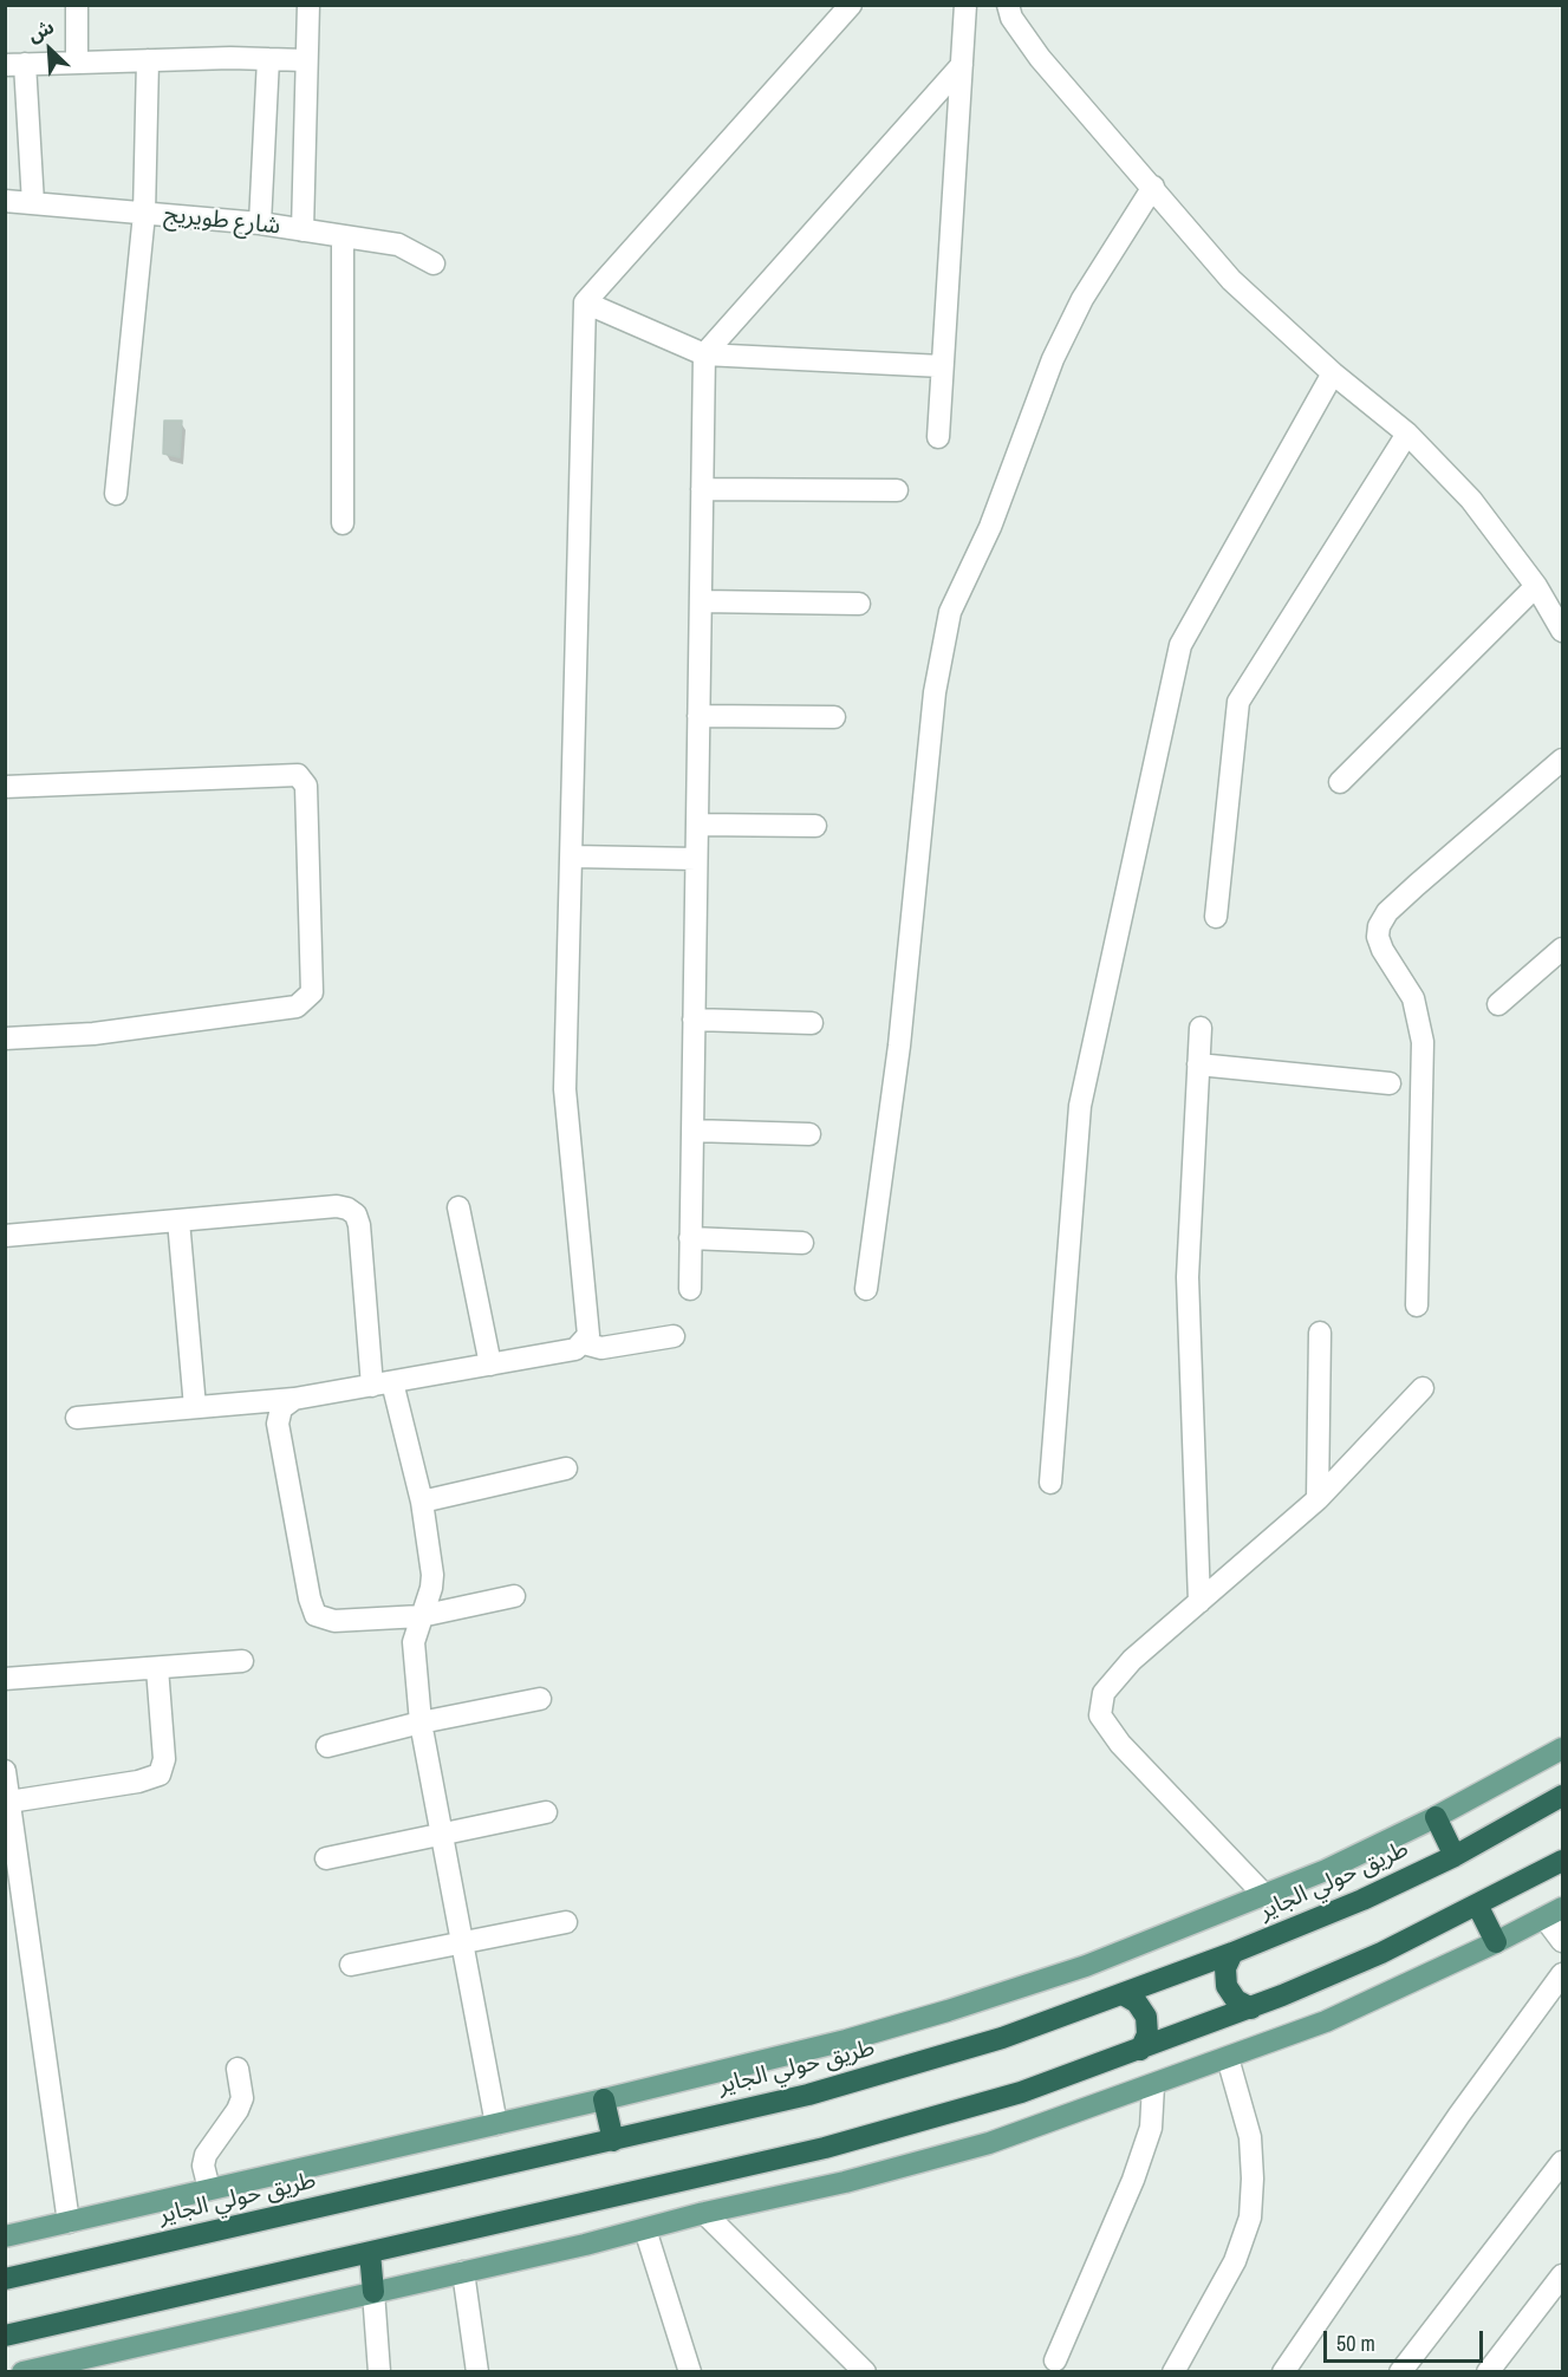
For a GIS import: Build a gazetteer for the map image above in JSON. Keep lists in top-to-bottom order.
{
  "streets": {
    "highway": ["طريق حولي الجاير"],
    "street": ["شارع طويريج"]
  },
  "scale_bar": "50 m",
  "north": "top left"
}
